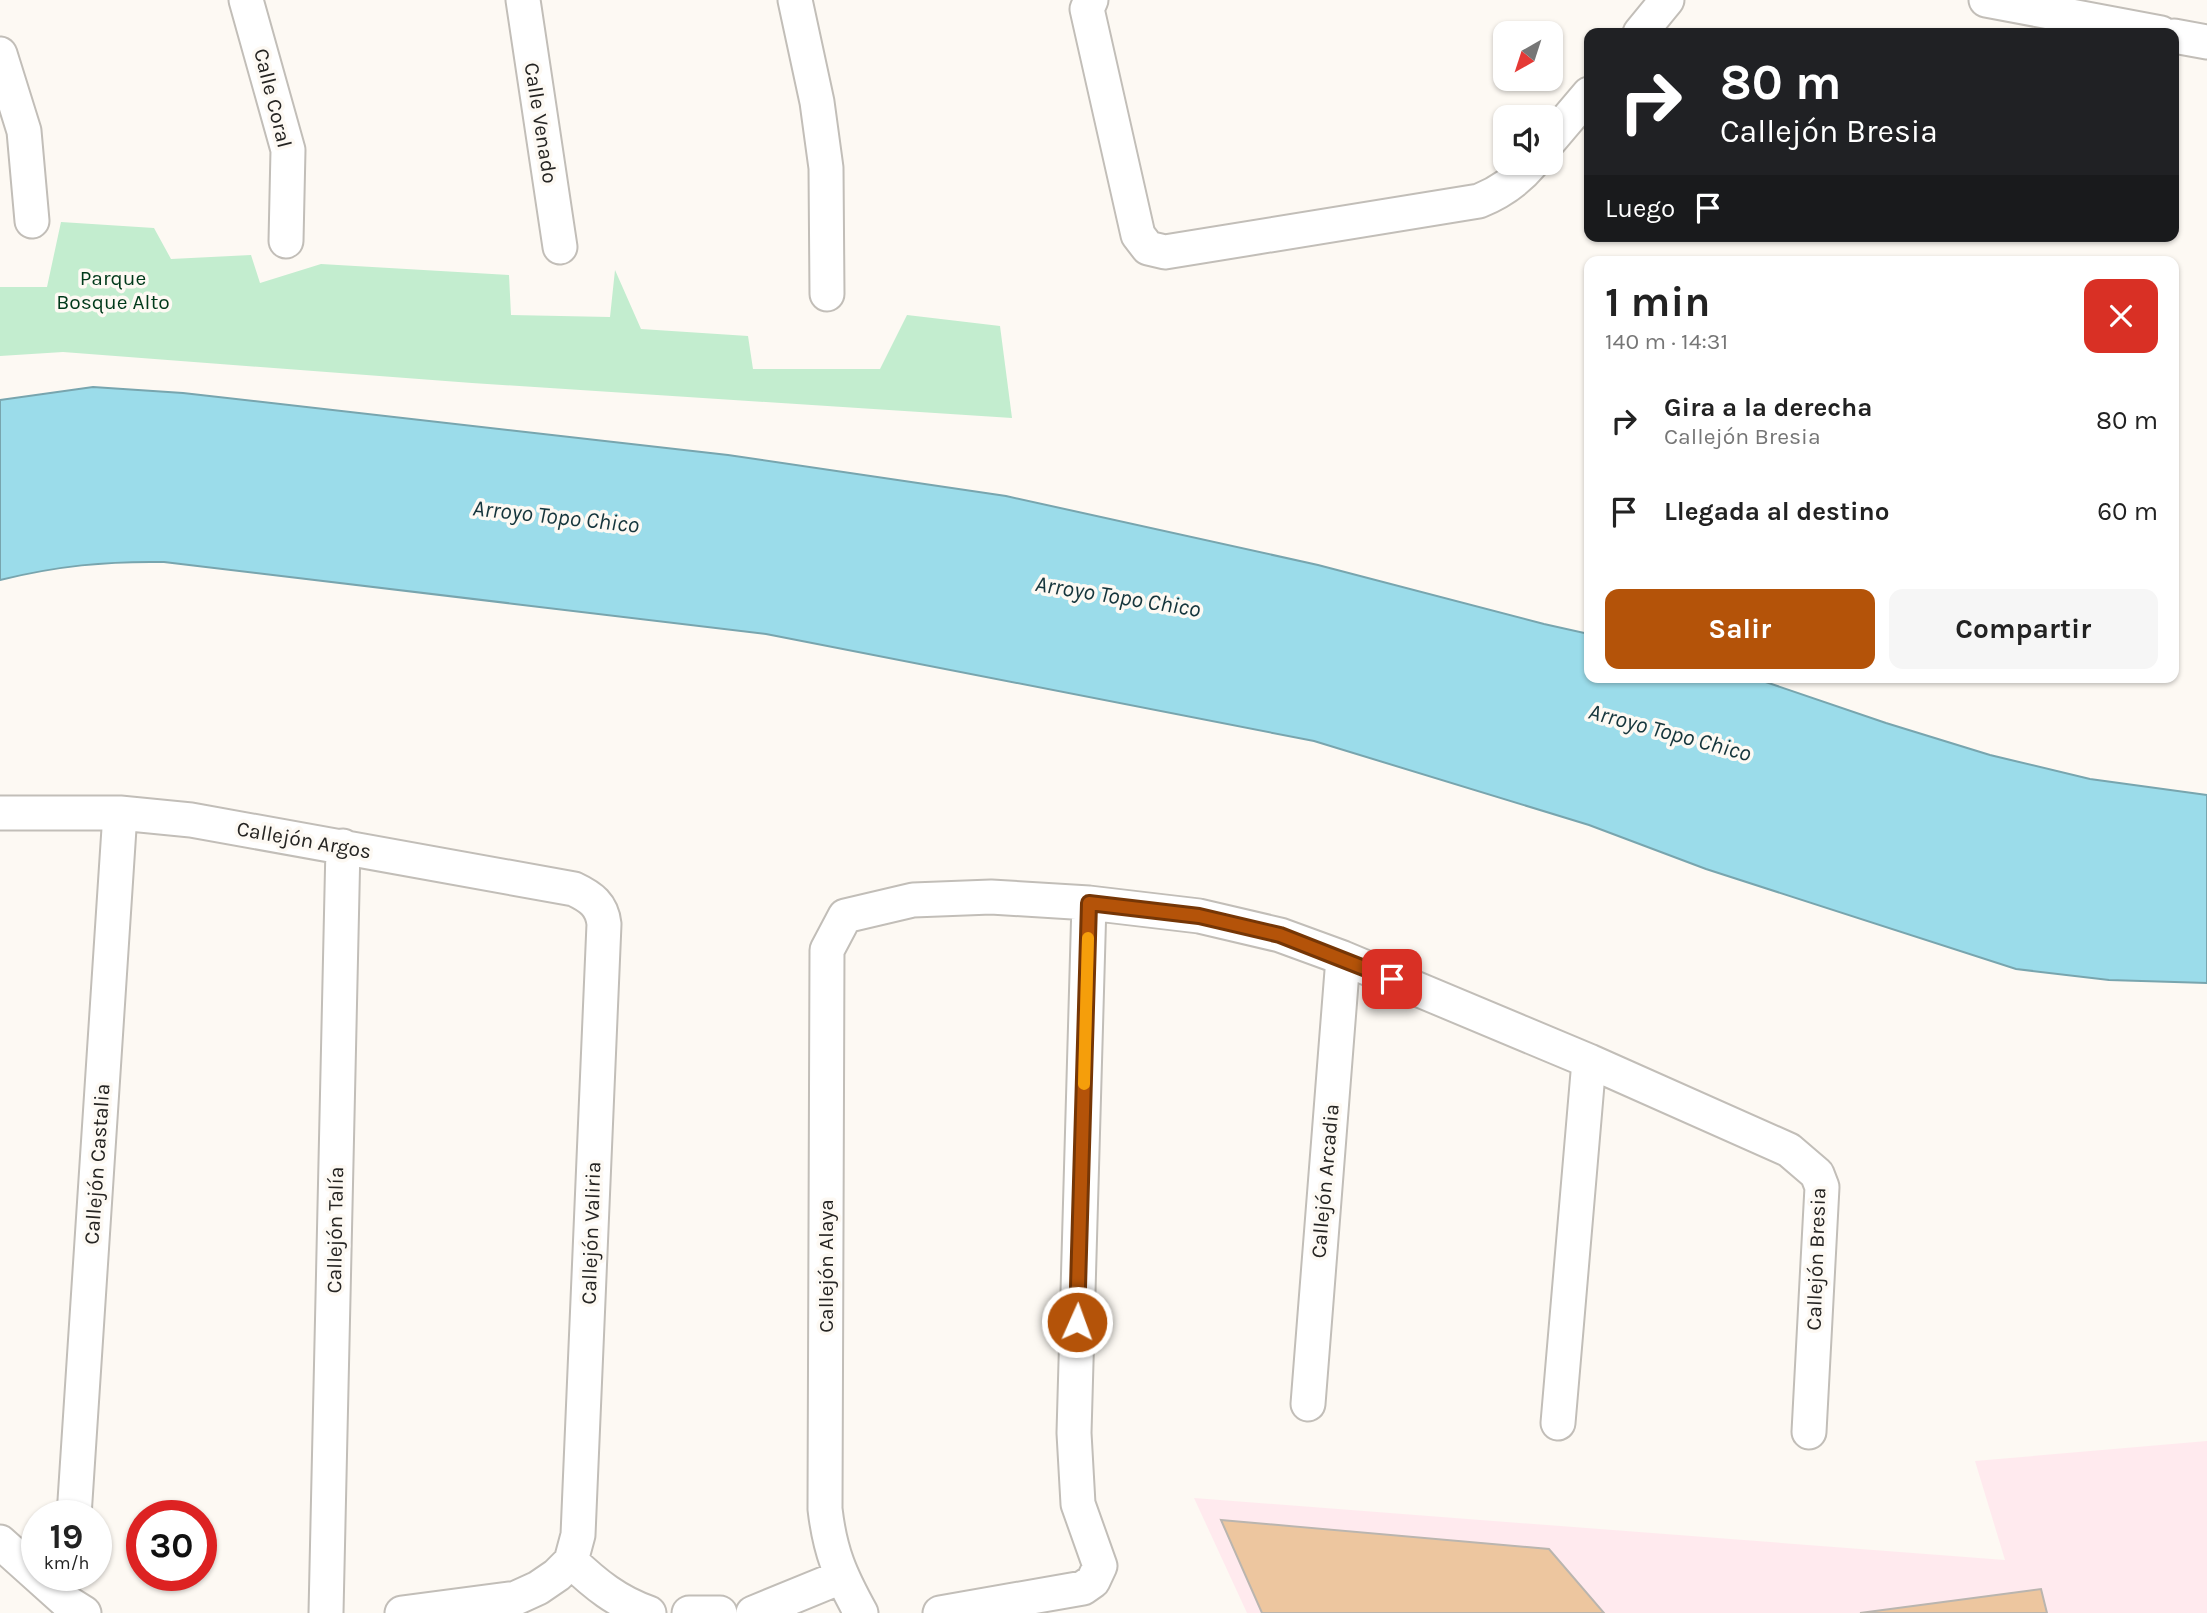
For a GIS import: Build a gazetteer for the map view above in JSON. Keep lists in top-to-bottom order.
{
  "streets": {
    "street": [
      "Calle Coral",
      "Calle Venado",
      "Callejón Argos",
      "Callejón Castalia",
      "Callejón Arcadia",
      "Callejón Talía",
      "Callejón Valiria",
      "Callejón Bresia",
      "Callejón Alaya"
    ]
  },
  "crossings": [
    ["Callejón Argos", "Callejón Castalia"],
    ["Callejón Argos", "Callejón Talía"],
    ["Callejón Argos", "Callejón Valiria"],
    ["Callejón Arcadia", "Callejón Bresia"],
    ["Callejón Bresia", "Callejón Alaya"]
  ],
  "water": ["Arroyo Topo Chico"],
  "parks": ["Parque Bosque Alto"],
  "north": "bottom left",
  "page": {
    "turn": ["80 m", "Callejón Bresia"],
    "then": "Luego",
    "heading": ["1 min", "140 m · 14:31"],
    "list": [
      {
        "name": "Gira a la derecha",
        "note": "Callejón Bresia",
        "value": "80 m"
      },
      {
        "name": "Llegada al destino",
        "value": "60 m"
      }
    ],
    "buttons": ["Salir", "Compartir"],
    "speed": "19 km/h",
    "limit": "30"
  }
}
